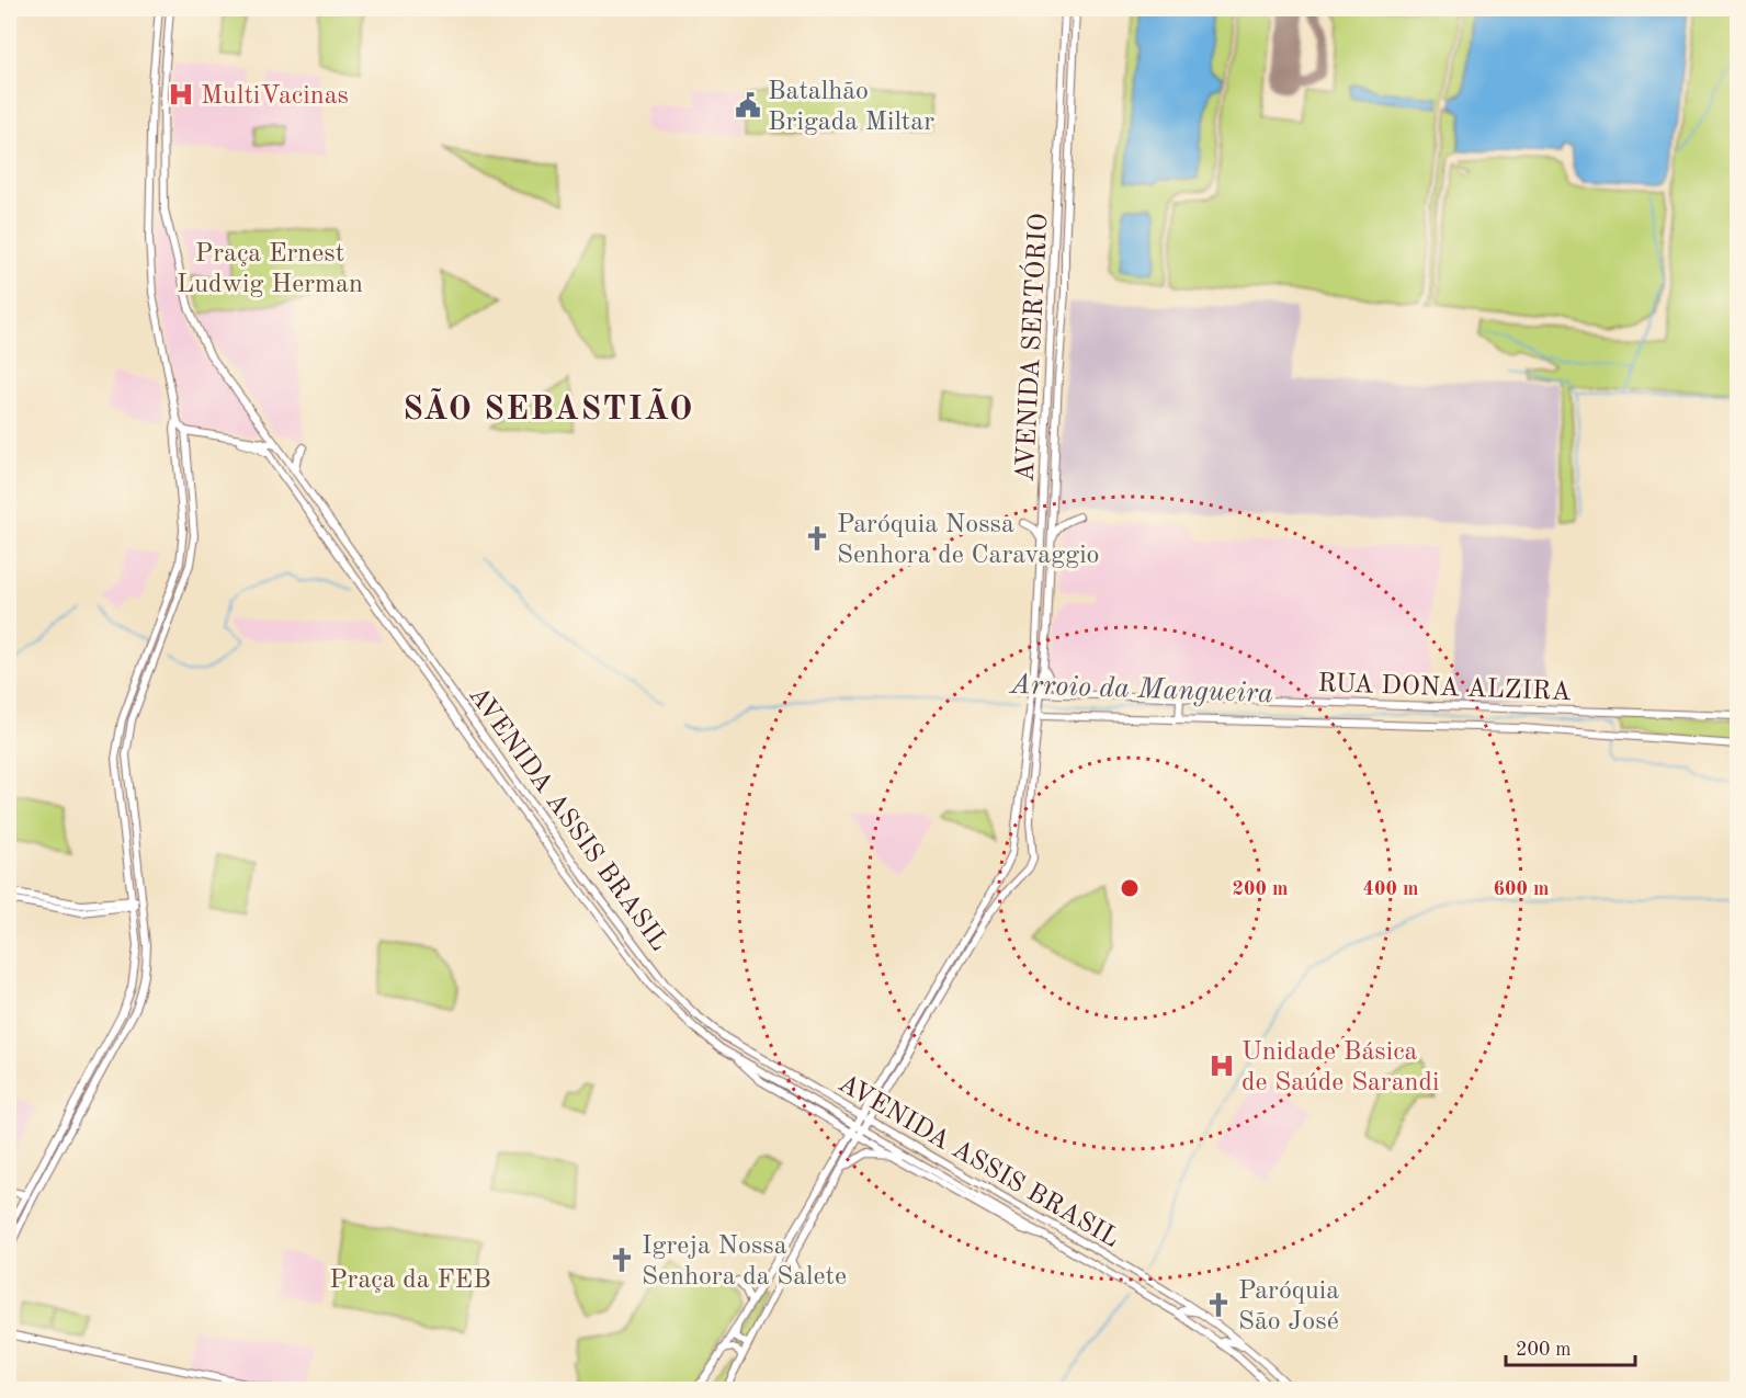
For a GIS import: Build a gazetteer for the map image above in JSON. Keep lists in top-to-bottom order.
{
  "streets": {
    "main road": ["AVENIDA SERTÓRIO", "RUA DONA ALZIRA", "AVENIDA ASSIS BRASIL"]
  },
  "crossings": [
    ["AVENIDA SERTÓRIO", "RUA DONA ALZIRA"],
    ["AVENIDA SERTÓRIO", "AVENIDA ASSIS BRASIL"]
  ],
  "districts": ["SÃO SEBASTIÃO"],
  "water": ["Arroio da Mangueira"],
  "parks": ["Praça Ernest Ludwig Herman", "Praça da FEB"],
  "places": {
    "hospital": ["MultiVacinas", "Unidade Básica de Saúde Sarandi"],
    "public building": ["Batalhão Brigada Miltar"],
    "church": ["Paróquia Nossa Senhora de Caravaggio", "Igreja Nossa Senhora da Salete", "Paróquia São José"]
  },
  "scale_bar": "200 m",
  "rings": ["200 m", "400 m", "600 m"]
}
